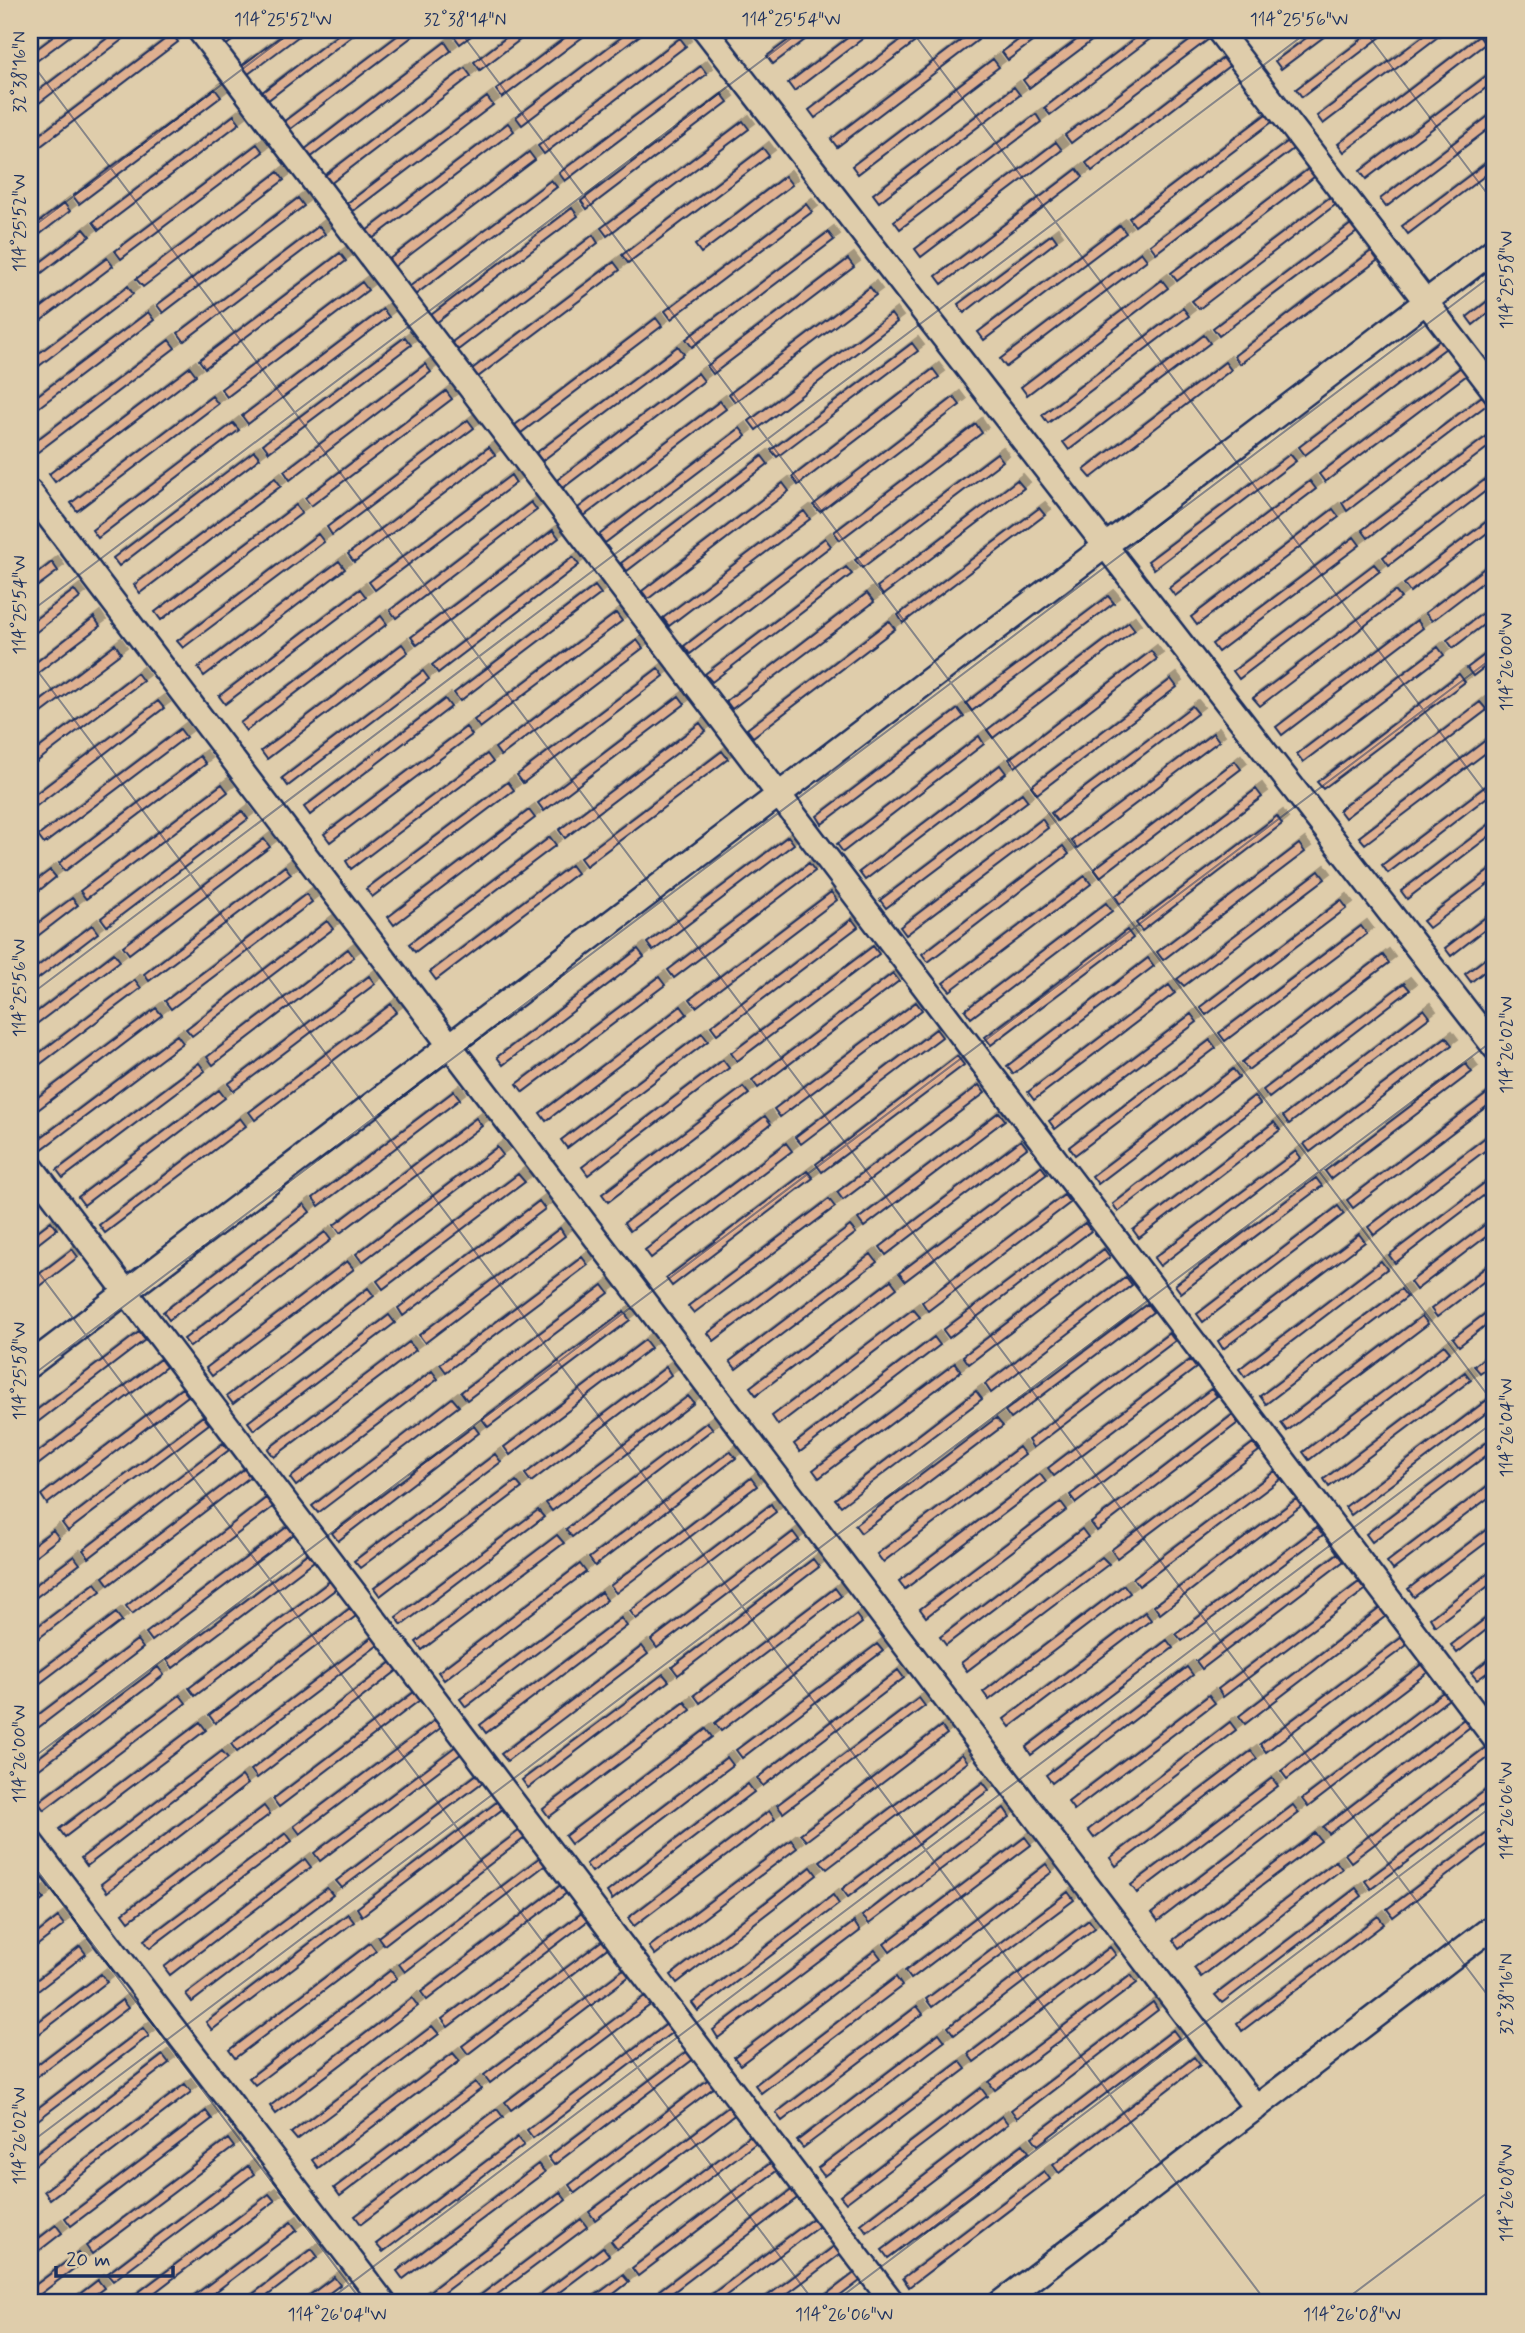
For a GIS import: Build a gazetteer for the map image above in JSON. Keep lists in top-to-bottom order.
{
  "scale_bar": "20 m",
  "coordinates": [
    "114°25'52\"W",
    "32°38'14\"N",
    "114°25'54\"W",
    "114°25'56\"W",
    "32°38'16\"N",
    "114°25'58\"W",
    "114°26'00\"W",
    "114°26'02\"W",
    "114°26'04\"W",
    "114°26'06\"W",
    "114°26'08\"W"
  ]
}
